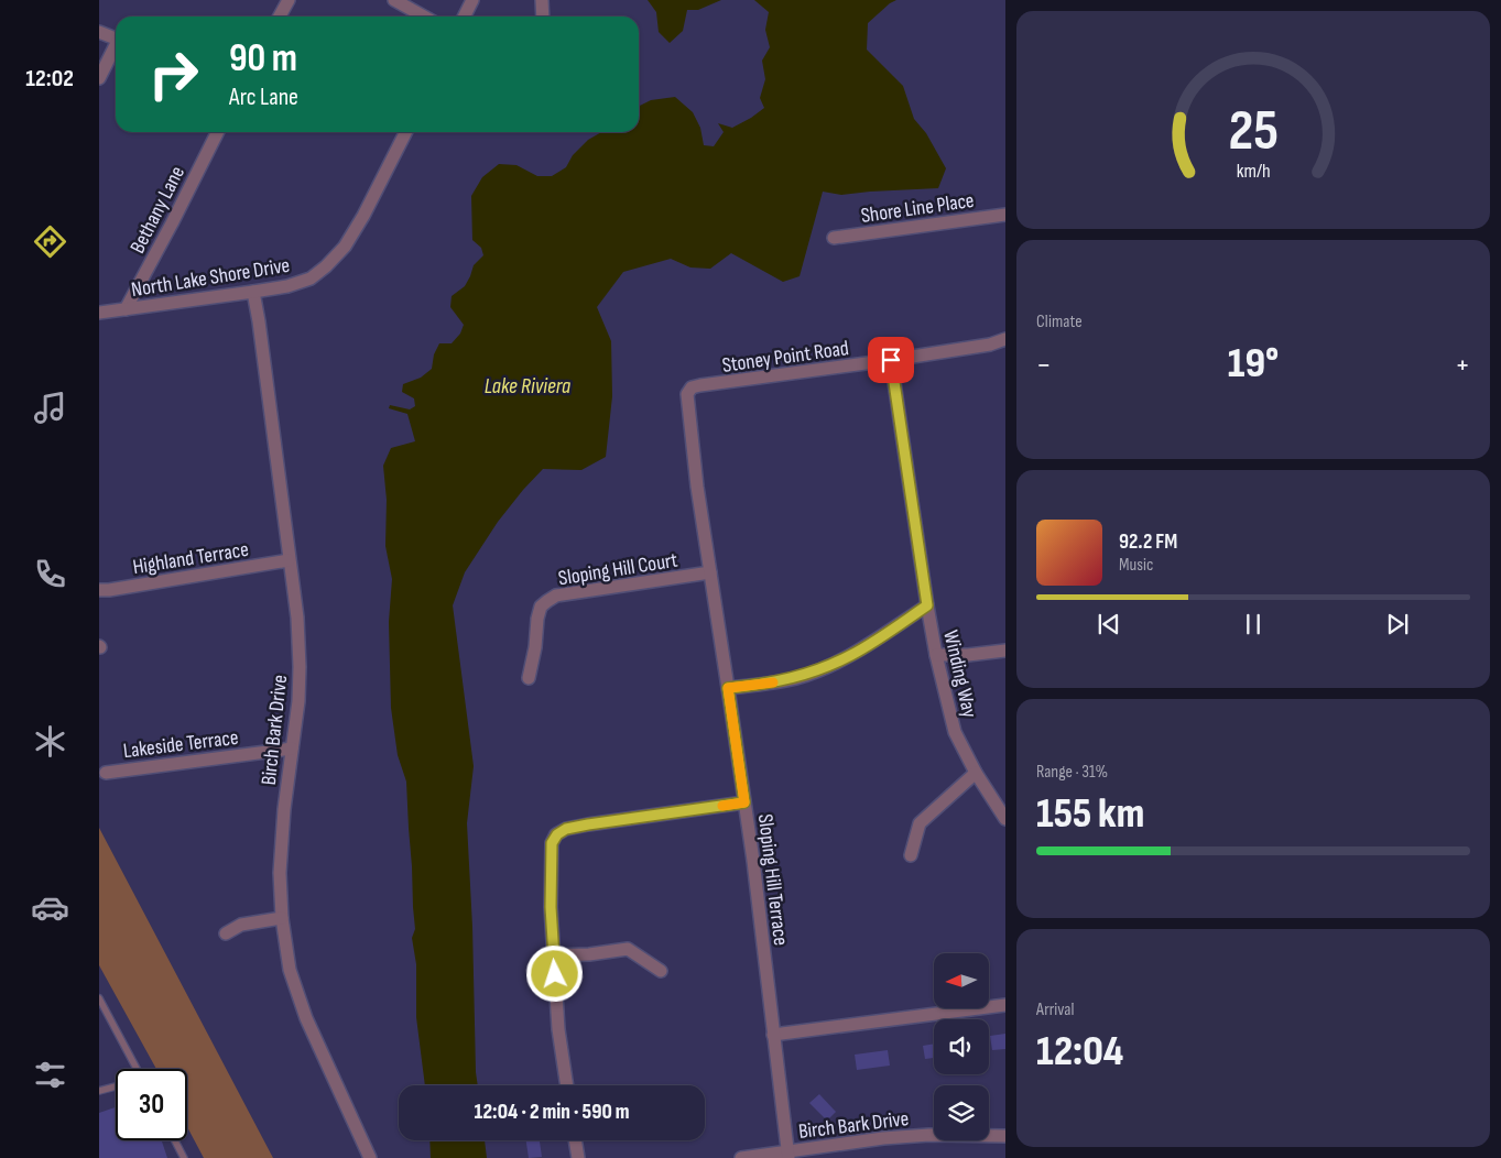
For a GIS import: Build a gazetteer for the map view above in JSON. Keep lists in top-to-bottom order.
{
  "streets": {
    "street": [
      "Shore Line Place",
      "Bethany Lane",
      "North Lake Shore Drive",
      "Stoney Point Road",
      "Highland Terrace",
      "Sloping Hill Court",
      "Winding Way",
      "Birch Bark Drive",
      "Lakeside Terrace",
      "Sloping Hill Terrace"
    ]
  },
  "crossings": [
    ["Bethany Lane", "North Lake Shore Drive"],
    ["North Lake Shore Drive", "Birch Bark Drive"],
    ["Stoney Point Road", "Winding Way"],
    ["Stoney Point Road", "Sloping Hill Terrace"],
    ["Highland Terrace", "Birch Bark Drive"],
    ["Sloping Hill Court", "Sloping Hill Terrace"],
    ["Birch Bark Drive", "Lakeside Terrace"],
    ["Birch Bark Drive", "Sloping Hill Terrace"]
  ],
  "water": ["Lake Riviera"],
  "north": "left",
  "page": {
    "tabs": "12:02",
    "turn": ["90 m", "Arc Lane"],
    "tile": [
      "Climate",
      ["Range · 31%", "155 km"],
      ["Arrival", "12:04"]
    ],
    "heat": ["−", "19°", "+"],
    "song": ["92.2 FM", "Music"],
    "limit": "30",
    "trip": "12:04 · 2 min · 590 m",
    "gauge": ["25", "km/h"]
  }
}
